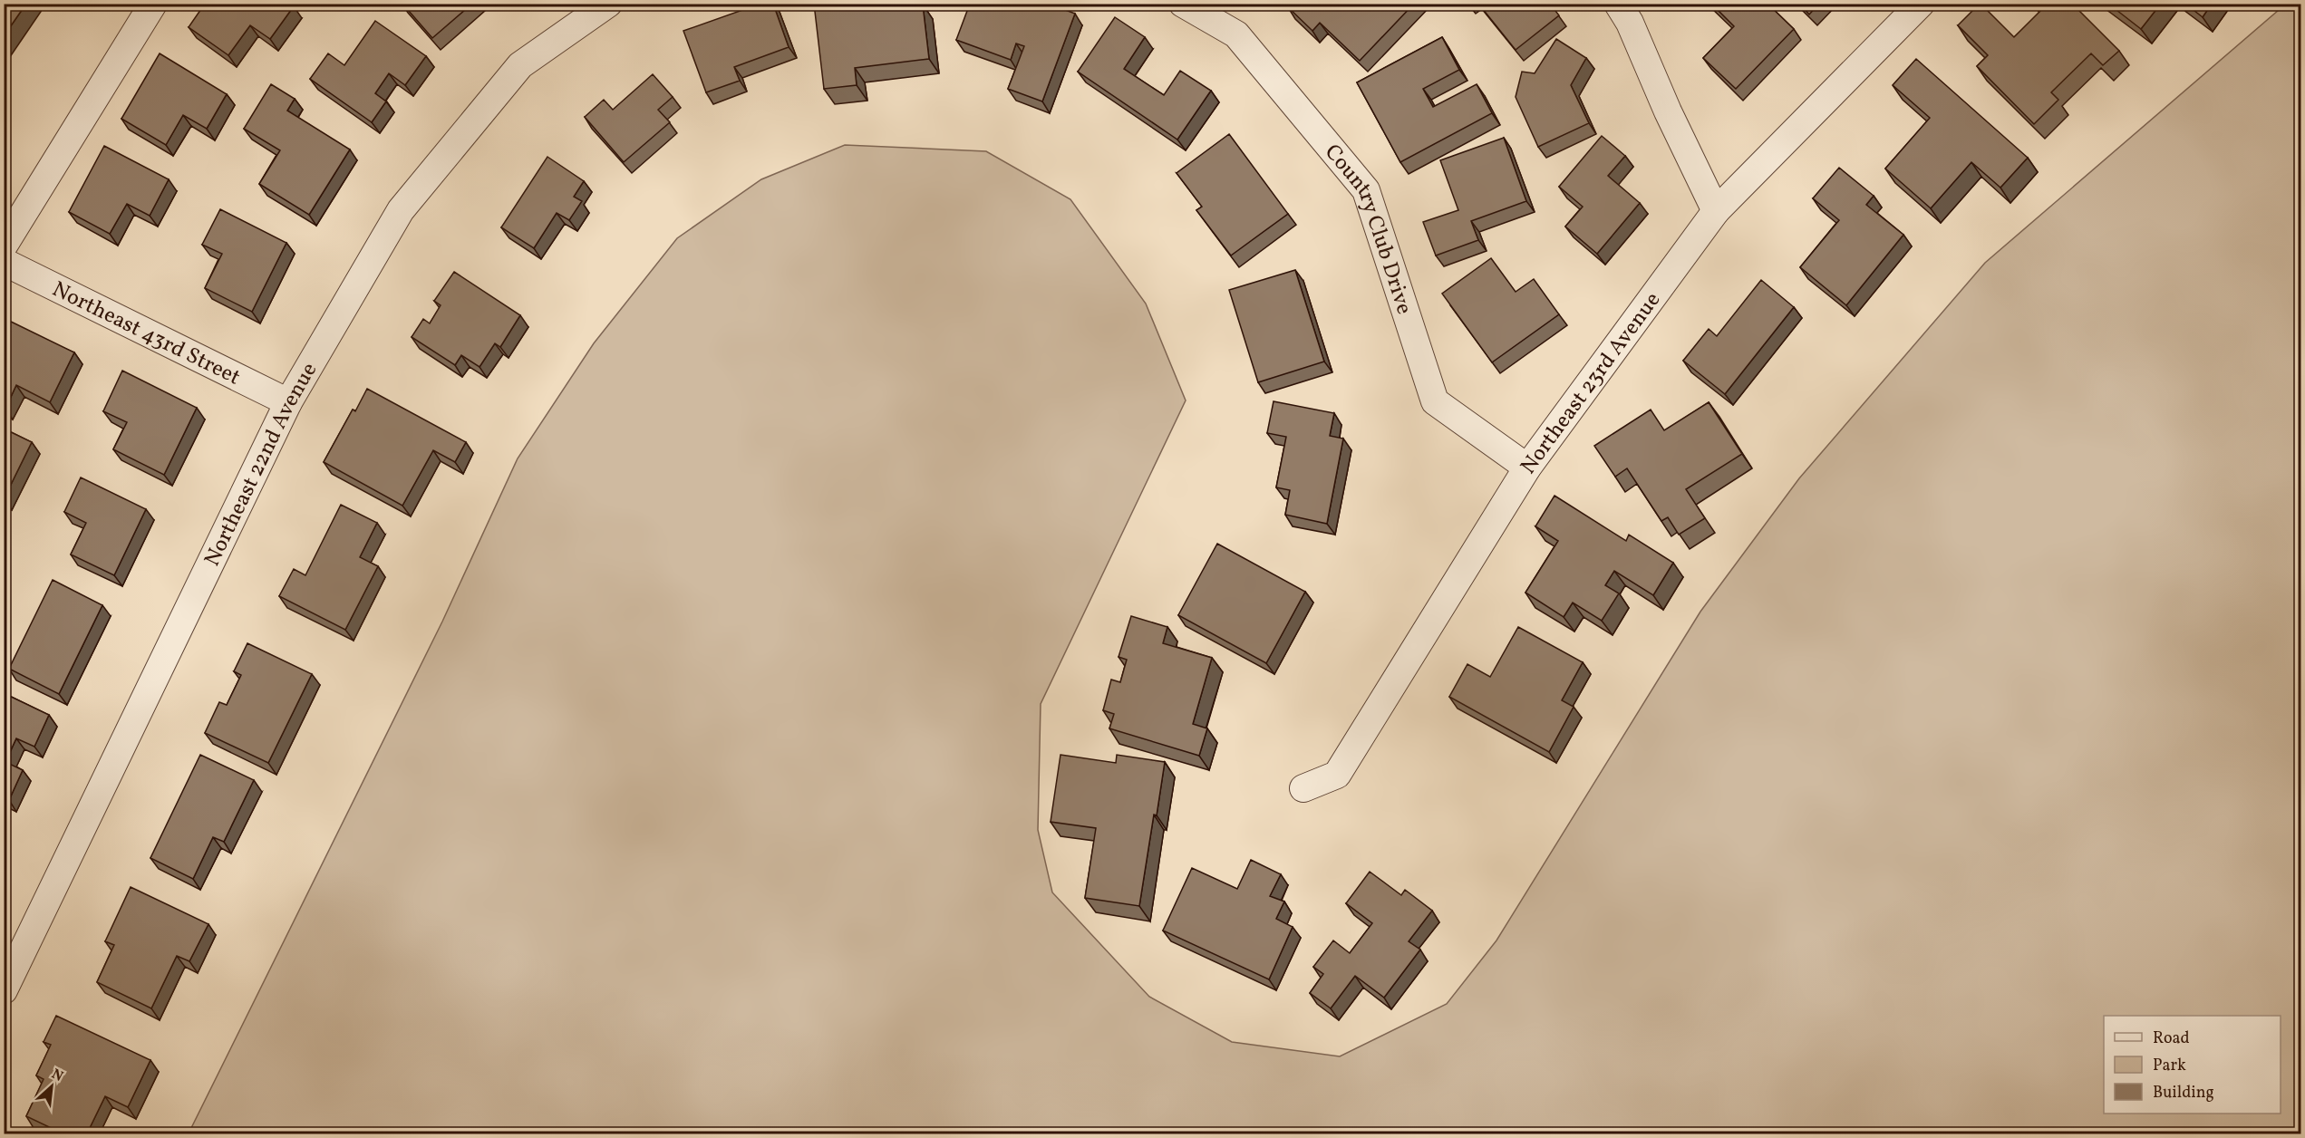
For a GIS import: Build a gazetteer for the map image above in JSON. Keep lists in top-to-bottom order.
{
  "streets": {
    "street": [
      "Country Club Drive",
      "Northeast 43rd Street",
      "Northeast 23rd Avenue",
      "Northeast 22nd Avenue"
    ]
  },
  "crossings": [
    ["Country Club Drive", "Northeast 23rd Avenue"],
    ["Northeast 43rd Street", "Northeast 22nd Avenue"]
  ],
  "legend": ["Road", "Park", "Building"],
  "north": "top right"
}
